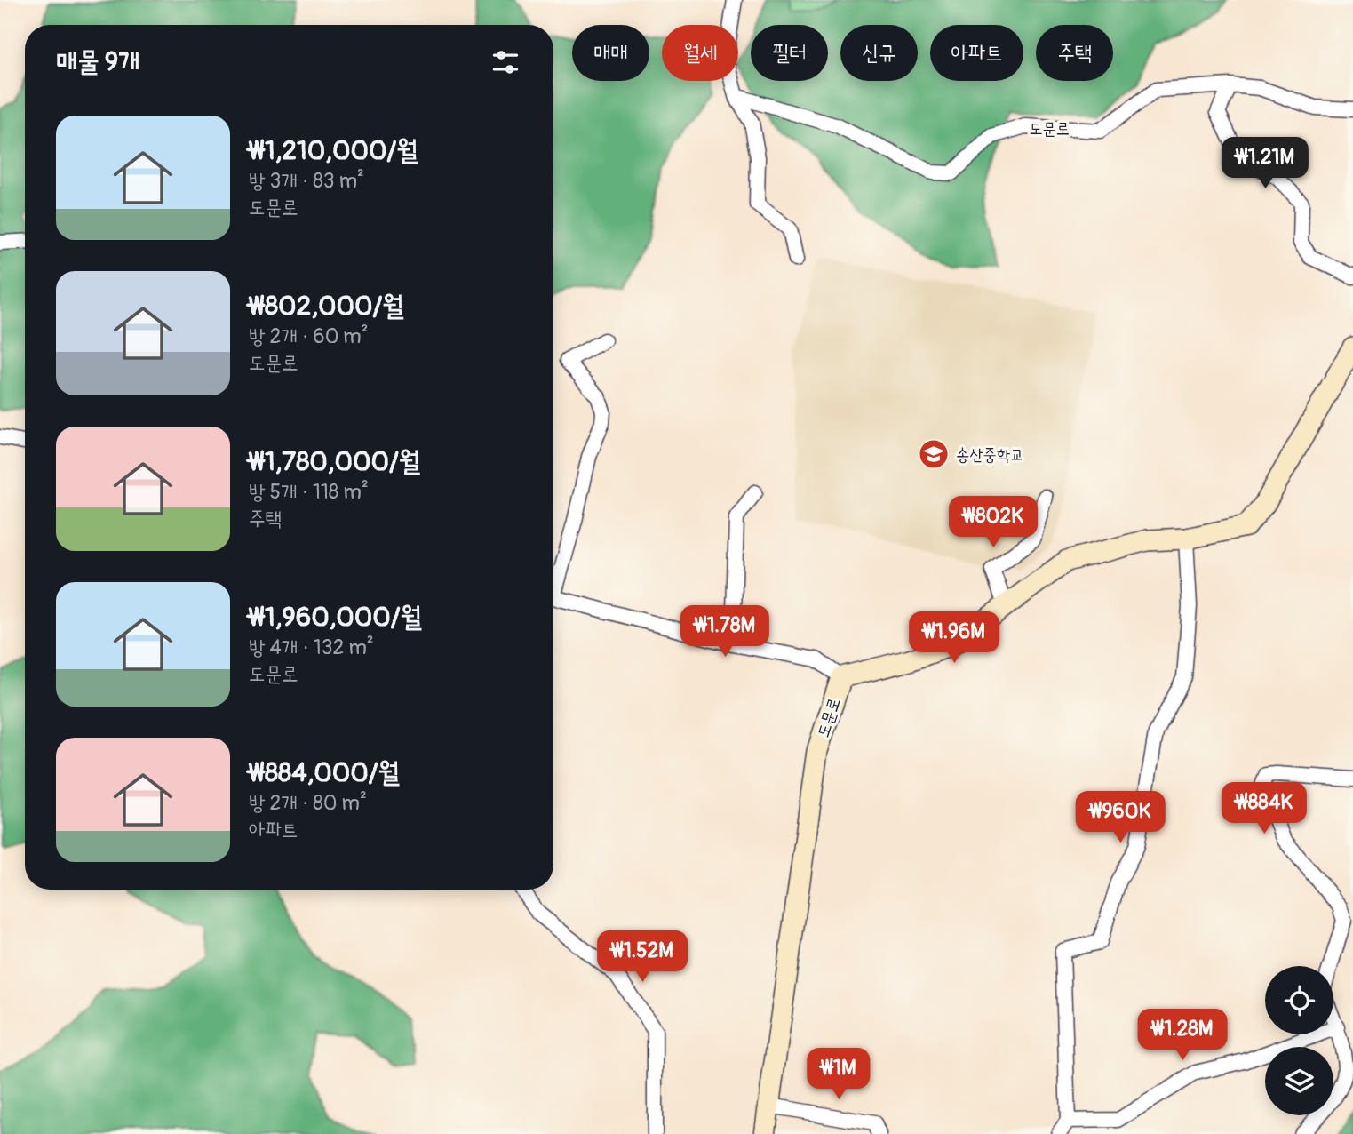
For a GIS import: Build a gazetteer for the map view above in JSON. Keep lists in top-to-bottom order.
{
  "streets": {
    "street": ["도문로"]
  },
  "places": {
    "school or university": ["송산중학교"]
  },
  "page": {
    "chip": [
      "매매",
      "월세",
      "필터",
      "신규",
      "아파트",
      "주택"
    ],
    "heading": "매물 9개",
    "list": [
      {
        "name": "₩1,210,000/월",
        "note": "방 3개 · 83 m² · 도문로"
      },
      {
        "name": "₩802,000/월",
        "note": "방 2개 · 60 m² · 도문로"
      },
      {
        "name": "₩1,780,000/월",
        "note": "방 5개 · 118 m² · 주택"
      },
      {
        "name": "₩1,960,000/월",
        "note": "방 4개 · 132 m² · 도문로"
      },
      {
        "name": "₩884,000/월",
        "note": "방 2개 · 80 m² · 아파트"
      }
    ],
    "price": [
      "₩1.21M",
      "₩802K",
      "₩1.78M",
      "₩1.96M",
      "₩884K",
      "₩960K",
      "₩1.52M",
      "₩1.28M",
      "₩1M"
    ]
  }
}
